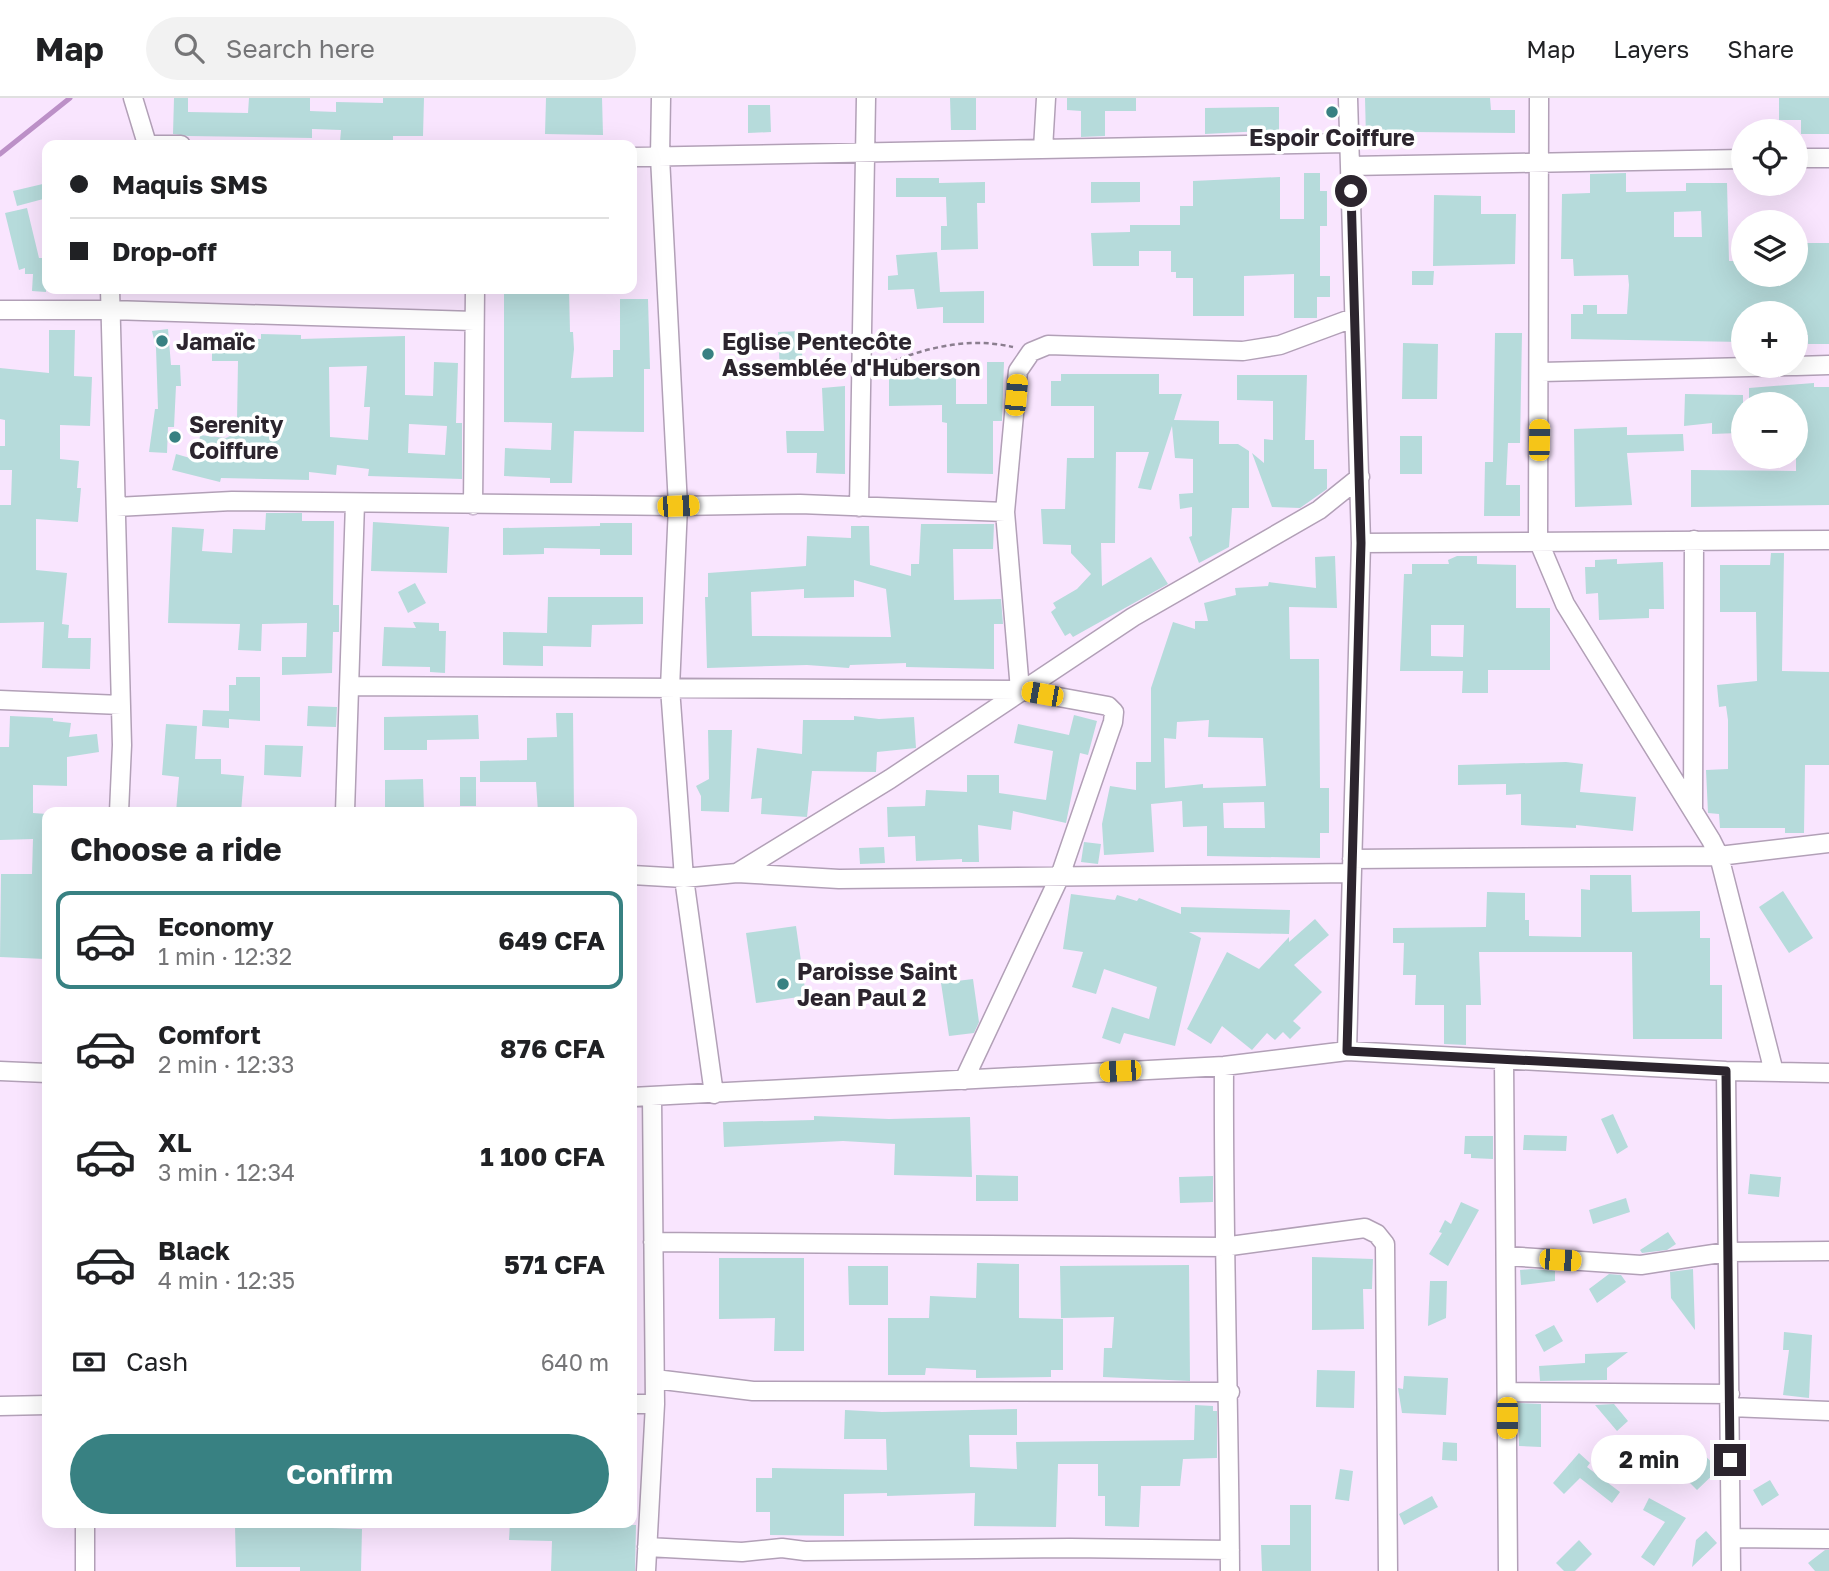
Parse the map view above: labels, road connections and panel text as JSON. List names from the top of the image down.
{
  "places": [
    "Espoir Coiffure",
    "Jamaïc",
    "Eglise Pentecôte Assemblée d'Huberson",
    "Serenity Coiffure",
    "Paroisse Saint Jean Paul 2"
  ],
  "page": {
    "header": "Map",
    "search": "Search here",
    "nav": ["Map", "Layers", "Share"],
    "map_buttons": ["+", "−"],
    "banner": ["Maquis SMS", "Drop-off"],
    "heading": "Choose a ride",
    "list": [
      {
        "name": "Economy",
        "note": "1 min · 12:32",
        "value": "649 CFA"
      },
      {
        "name": "Comfort",
        "note": "2 min · 12:33",
        "value": "876 CFA"
      },
      {
        "name": "XL",
        "note": "3 min · 12:34",
        "value": "1 100 CFA"
      },
      {
        "name": "Black",
        "note": "4 min · 12:35",
        "value": "571 CFA"
      }
    ],
    "pay": ["Cash", "640 m"],
    "buttons": "Confirm",
    "bubble": "2 min"
  }
}
